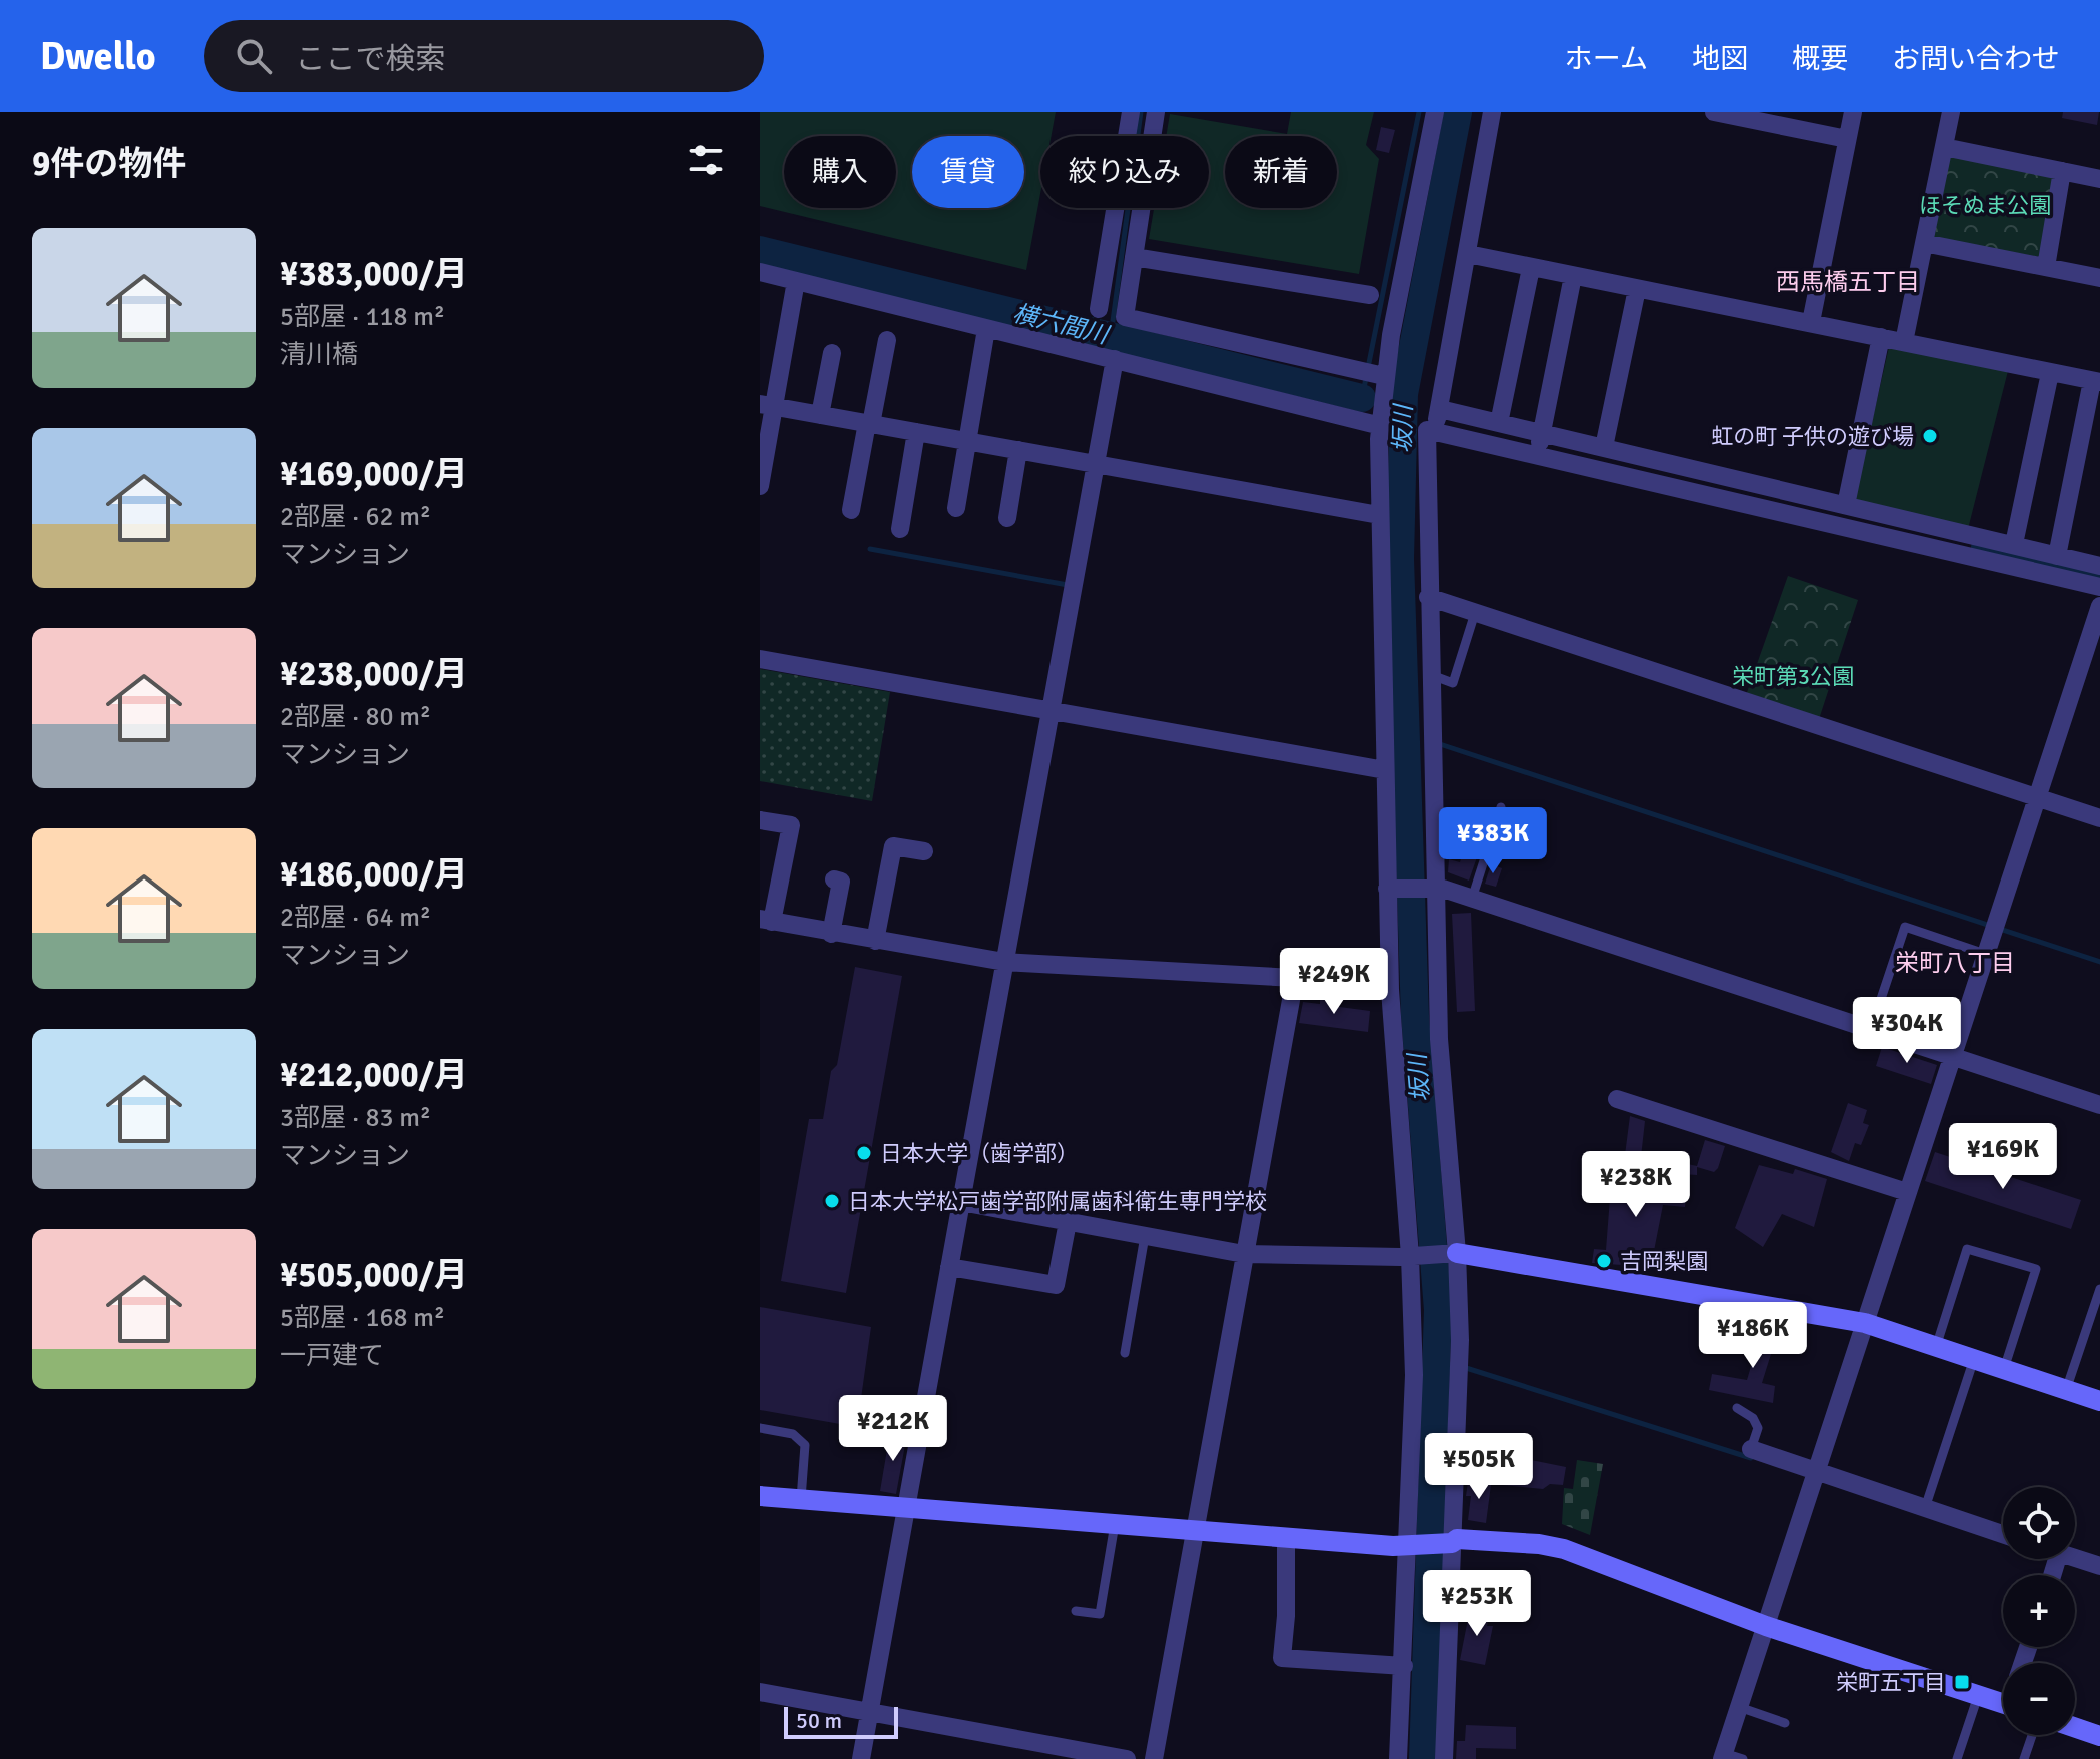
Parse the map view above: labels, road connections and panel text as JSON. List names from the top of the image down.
{
  "districts": ["西馬橋五丁目", "栄町八丁目"],
  "water": ["横六間川", "坂川"],
  "parks": ["ほそぬま公園", "栄町第3公園"],
  "places": {
    "other": [
      "虹の町 子供の遊び場",
      "日本大学（歯学部）",
      "日本大学松戸歯学部附属歯科衛生専門学校",
      "吉岡梨園"
    ],
    "transit": ["栄町五丁目"]
  },
  "scale_bar": "50 m",
  "page": {
    "header": "Dwello",
    "search": "ここで検索",
    "nav": [
      "ホーム",
      "地図",
      "概要",
      "お問い合わせ"
    ],
    "heading": "9件の物件",
    "chip": [
      "購入",
      "賃貸",
      "絞り込み",
      "新着"
    ],
    "list": [
      {
        "name": "¥383,000/月",
        "note": "5部屋 · 118 m² · 清川橋"
      },
      {
        "name": "¥169,000/月",
        "note": "2部屋 · 62 m² · マンション"
      },
      {
        "name": "¥238,000/月",
        "note": "2部屋 · 80 m² · マンション"
      },
      {
        "name": "¥186,000/月",
        "note": "2部屋 · 64 m² · マンション"
      },
      {
        "name": "¥212,000/月",
        "note": "3部屋 · 83 m² · マンション"
      },
      {
        "name": "¥505,000/月",
        "note": "5部屋 · 168 m² · 一戸建て"
      }
    ],
    "price": [
      "¥383K",
      "¥249K",
      "¥304K",
      "¥169K",
      "¥238K",
      "¥186K",
      "¥212K",
      "¥505K",
      "¥253K"
    ],
    "map_buttons": ["+", "−"],
    "scale": "50 m"
  }
}
